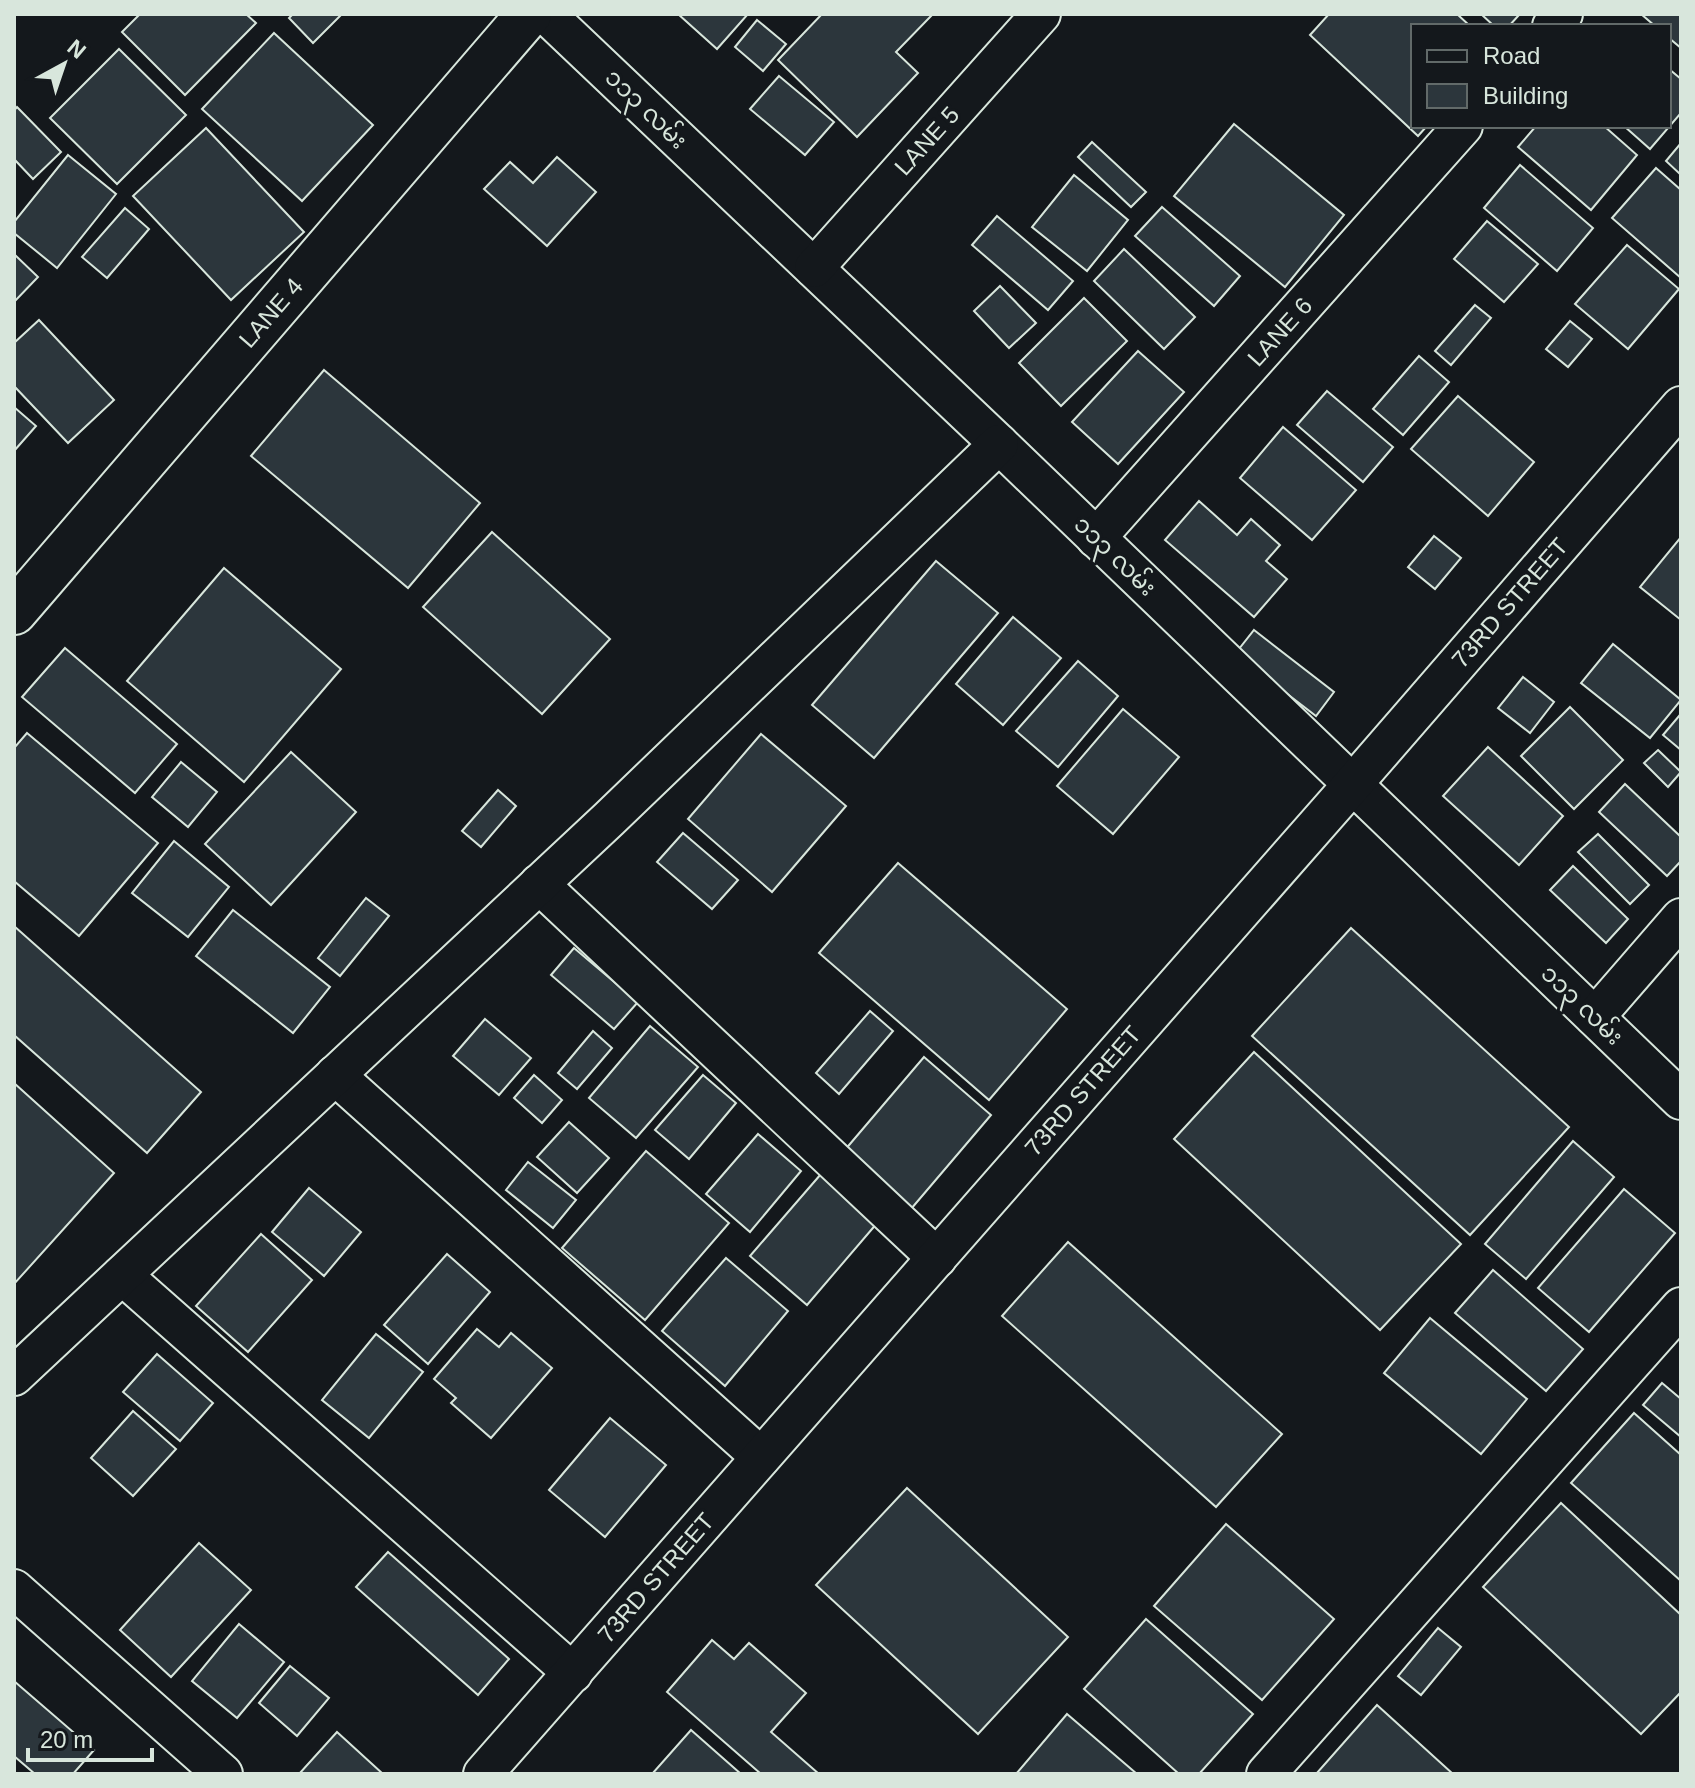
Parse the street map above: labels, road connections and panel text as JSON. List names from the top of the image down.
{
  "streets": {
    "street": [
      "၁၁၃ လမ်း",
      "LANE 5",
      "LANE 4",
      "LANE 6",
      "73RD STREET"
    ]
  },
  "crossings": [
    ["၁၁၃ လမ်း", "LANE 5"],
    ["၁၁၃ လမ်း", "LANE 6"],
    ["၁၁၃ လမ်း", "73RD STREET"]
  ],
  "legend": ["Road", "Building"],
  "scale_bar": "20 m",
  "north": "top right"
}
